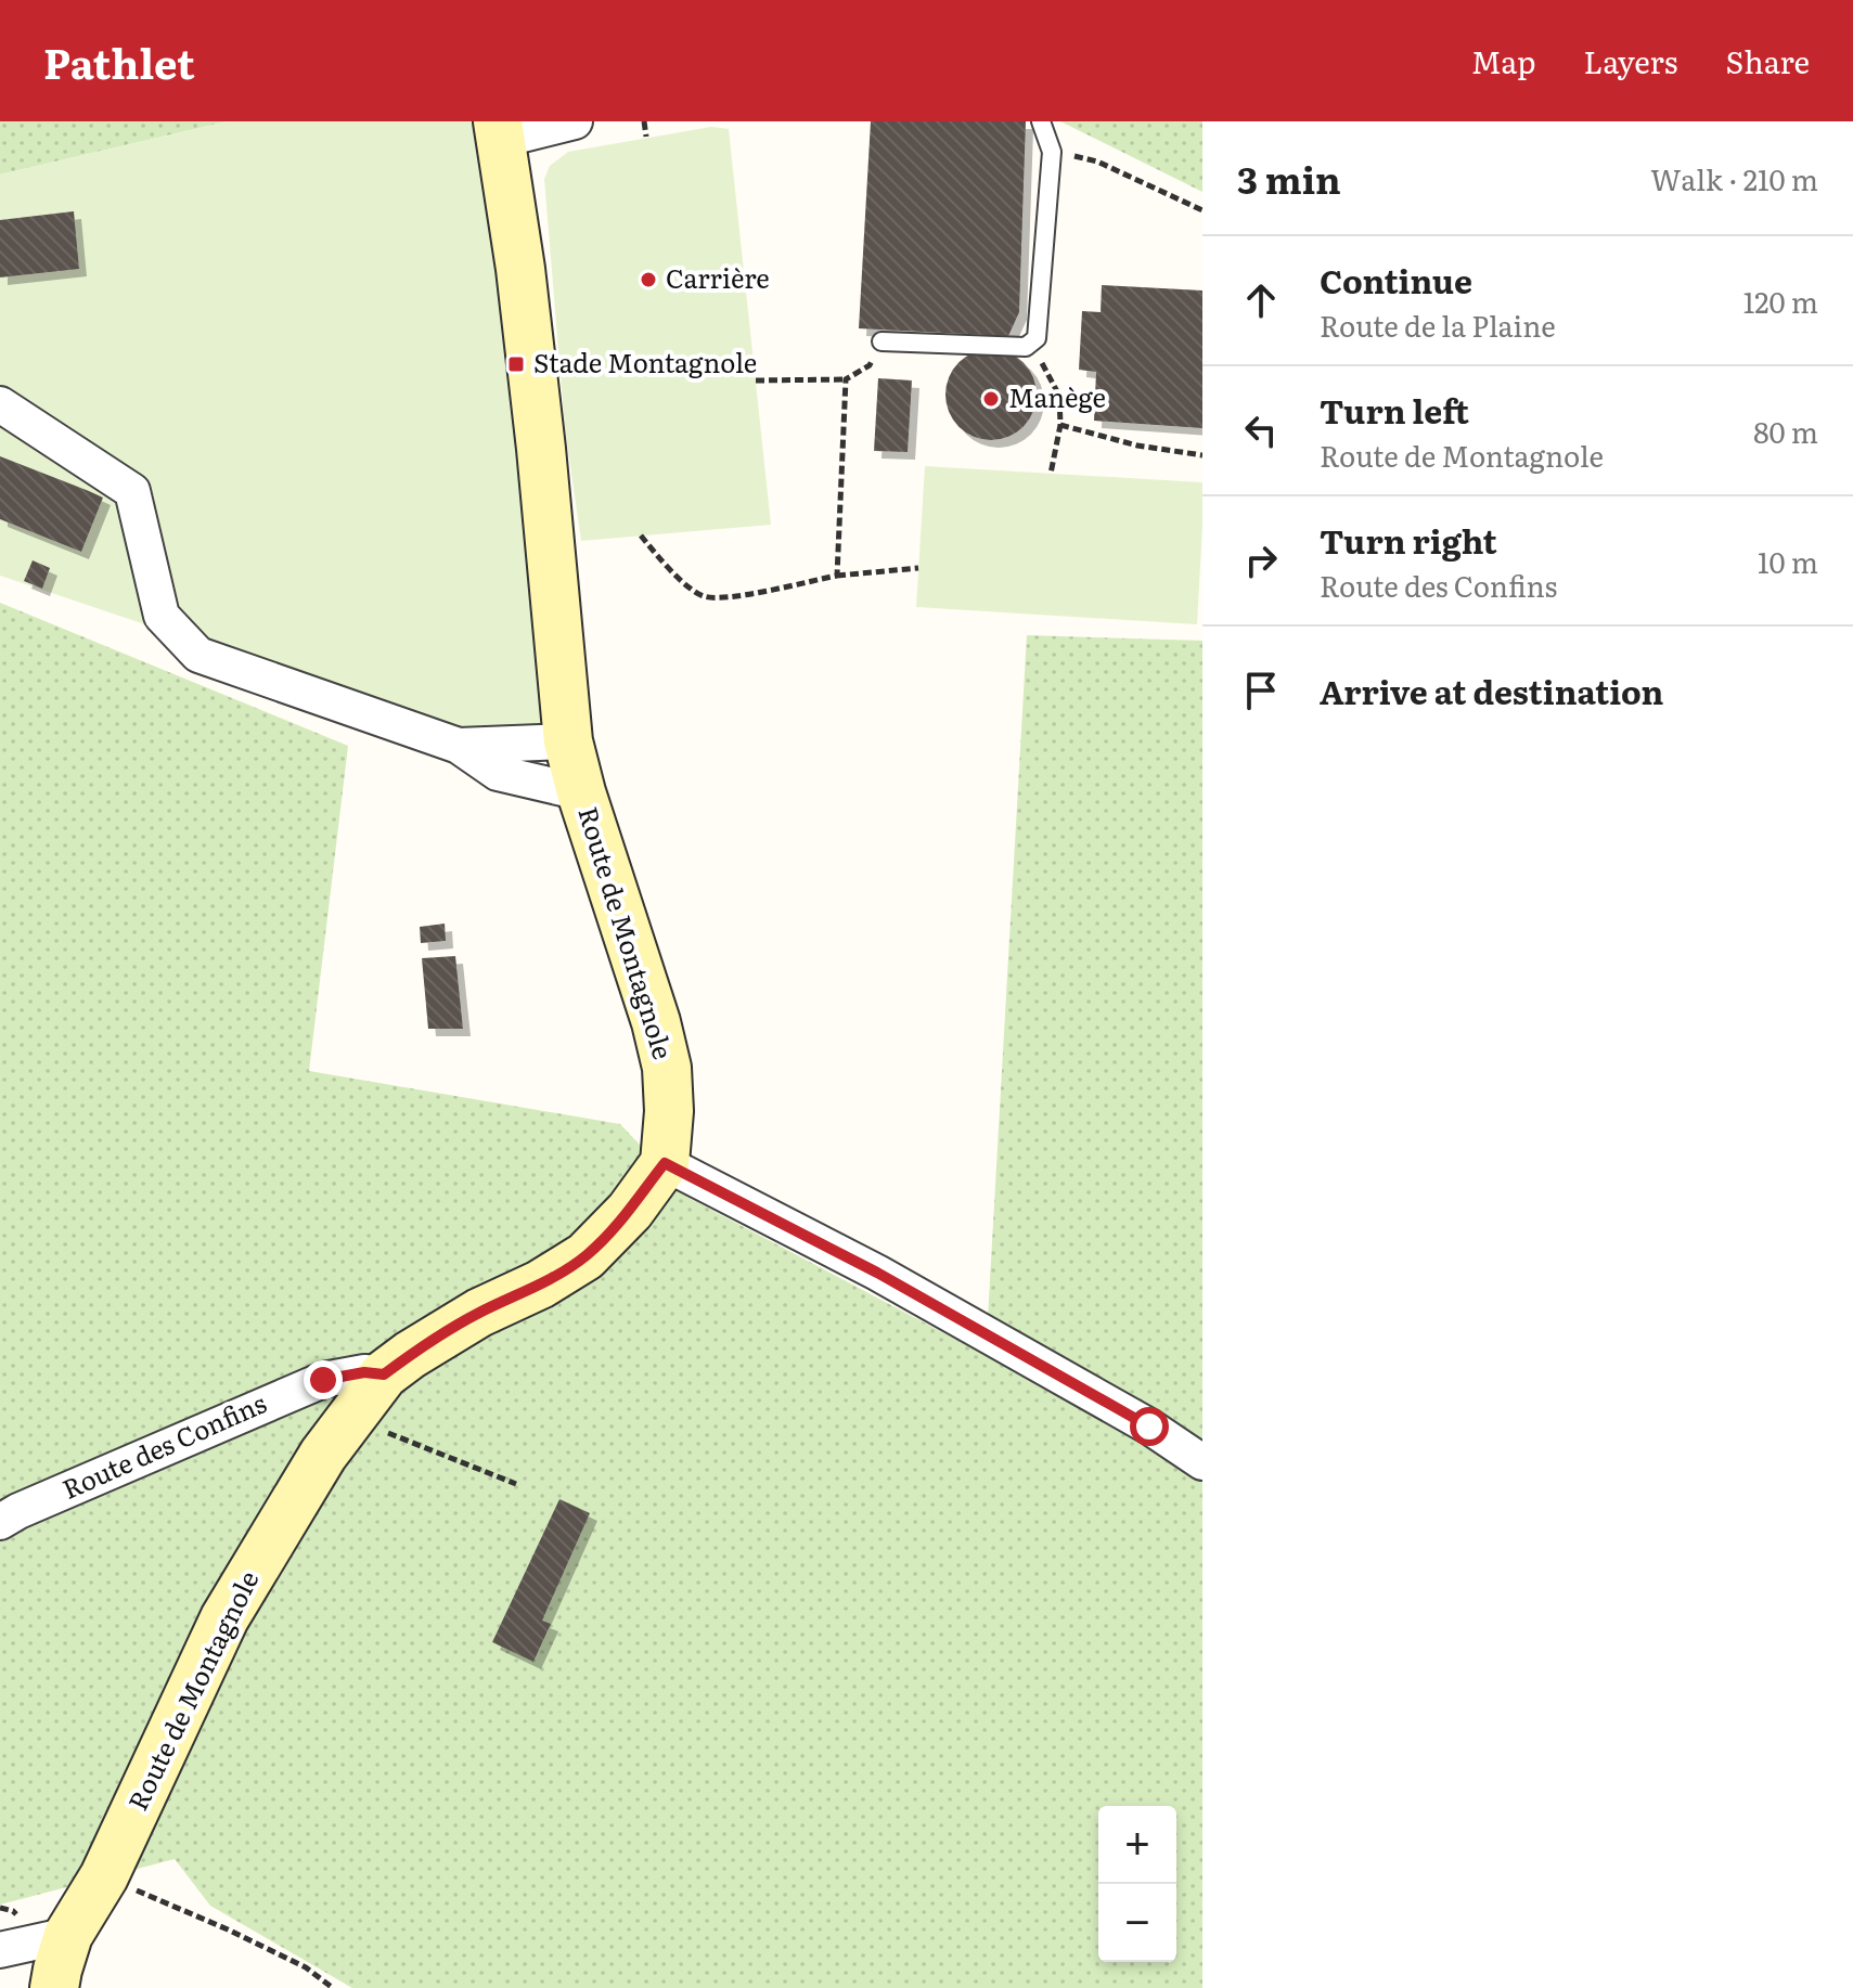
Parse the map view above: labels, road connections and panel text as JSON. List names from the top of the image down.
{
  "streets": {
    "street": ["Route de Montagnole", "Route des Confins"]
  },
  "crossings": [
    ["Route de Montagnole", "Route des Confins"]
  ],
  "places": {
    "other": ["Carrière", "Manège"],
    "transit": ["Stade Montagnole"]
  },
  "page": {
    "header": "Pathlet",
    "nav": ["Map", "Layers", "Share"],
    "heading": ["3 min", "Walk · 210 m"],
    "list": [
      ["Continue", "Route de la Plaine", "120 m"],
      ["Turn left", "Route de Montagnole", "80 m"],
      ["Turn right", "Route des Confins", "10 m"],
      "Arrive at destination"
    ],
    "map_buttons": ["+", "−"]
  }
}
